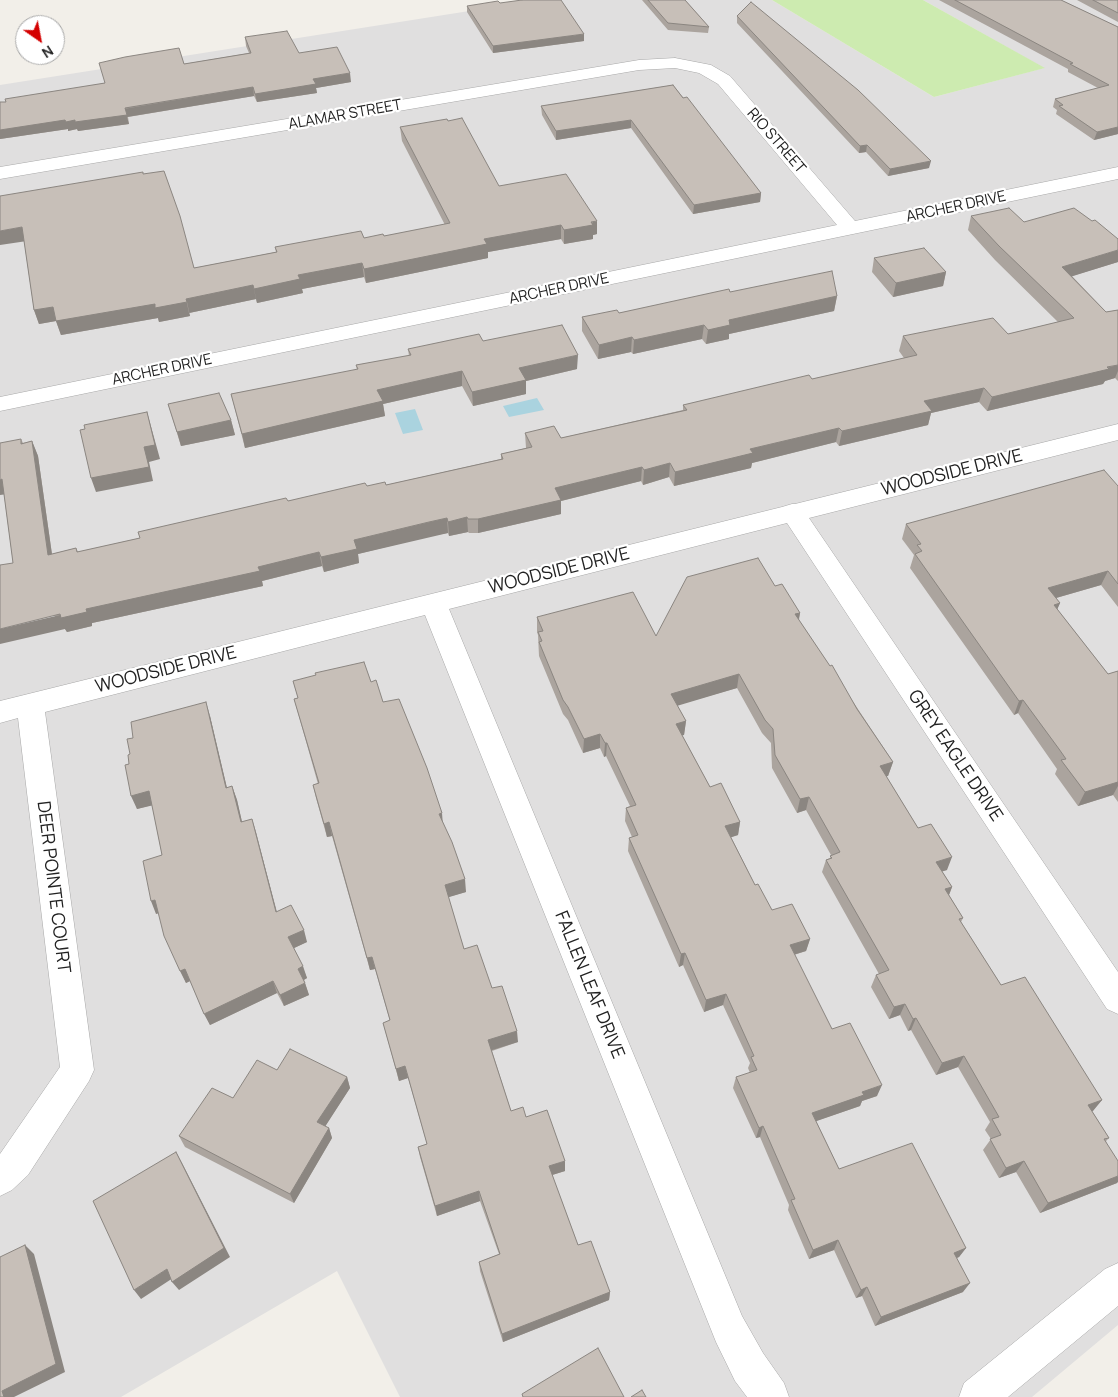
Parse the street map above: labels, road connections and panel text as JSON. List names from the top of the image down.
{
  "streets": {
    "street": [
      "ALAMAR STREET",
      "RIO STREET",
      "ARCHER DRIVE",
      "WOODSIDE DRIVE",
      "GREY EAGLE DRIVE",
      "DEER POINTE COURT",
      "FALLEN LEAF DRIVE"
    ]
  },
  "crossings": [
    ["ALAMAR STREET", "RIO STREET"],
    ["RIO STREET", "ARCHER DRIVE"],
    ["WOODSIDE DRIVE", "GREY EAGLE DRIVE"],
    ["WOODSIDE DRIVE", "DEER POINTE COURT"],
    ["WOODSIDE DRIVE", "FALLEN LEAF DRIVE"]
  ],
  "north": "bottom right"
}
